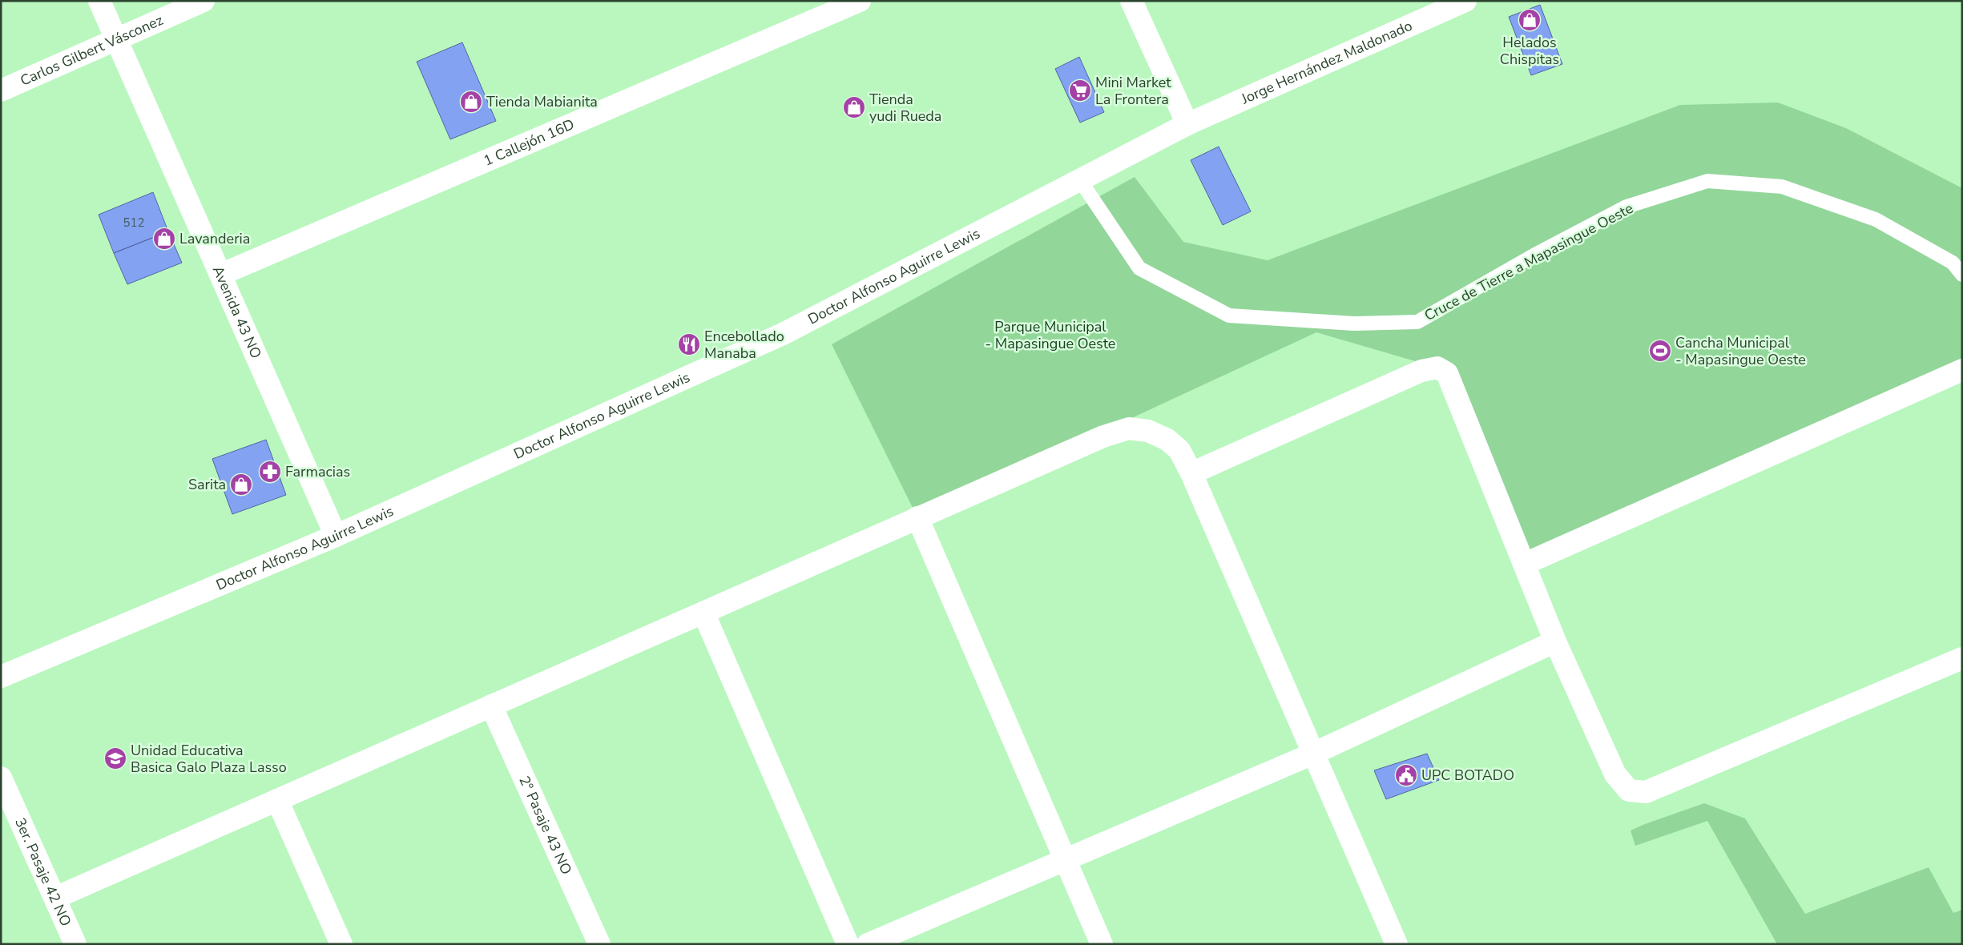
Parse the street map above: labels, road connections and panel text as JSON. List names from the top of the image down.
{
  "streets": {
    "street": [
      "Carlos Gilbert Vásconez",
      "Jorge Hernández Maldonado",
      "1 Callejón 16D",
      "Doctor Alfonso Aguirre Lewis",
      "Avenida 43 NO",
      "2° Pasaje 43 NO",
      "3er. Pasaje 42 NO"
    ],
    "lane": ["Cruce de Tierre a Mapasingue Oeste"]
  },
  "crossings": [
    ["Carlos Gilbert Vásconez", "Avenida 43 NO"],
    ["Jorge Hernández Maldonado", "Doctor Alfonso Aguirre Lewis"],
    ["1 Callejón 16D", "Avenida 43 NO"],
    ["Cruce de Tierre a Mapasingue Oeste", "Doctor Alfonso Aguirre Lewis"],
    ["Doctor Alfonso Aguirre Lewis", "Avenida 43 NO"]
  ],
  "parks": ["Parque Municipal - Mapasingue Oeste"],
  "places": {
    "shop": [
      "Helados Chispitas",
      "Tienda Mabianita",
      "Tienda yudi Rueda",
      "Lavanderia",
      "Sarita"
    ],
    "supermarket": ["Mini Market La Frontera"],
    "restaurant": ["Encebollado Manaba"],
    "sports": ["Cancha Municipal - Mapasingue Oeste"],
    "pharmacy": ["Farmacias"],
    "school or university": ["Unidad Educativa Basica Galo Plaza Lasso"],
    "public building": ["UPC BOTADO"]
  },
  "house_numbers": ["512"]
}
